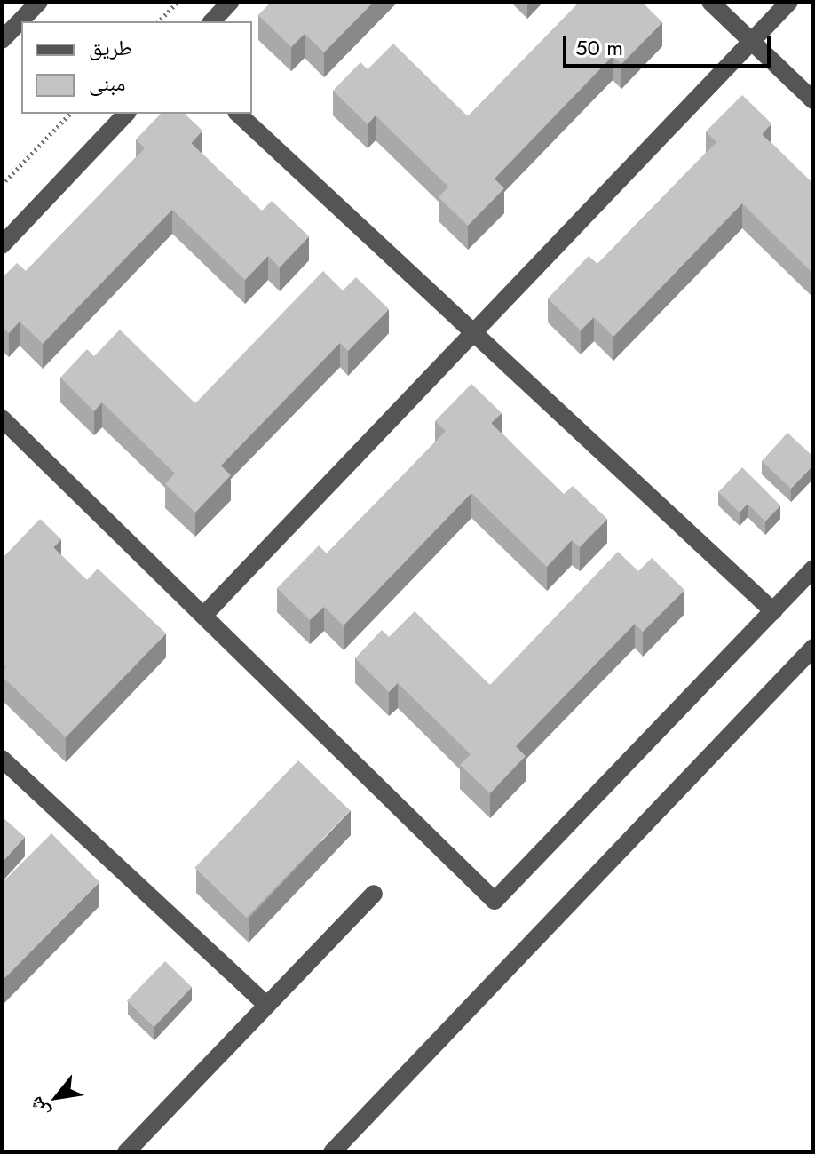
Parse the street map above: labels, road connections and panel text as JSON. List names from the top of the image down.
{
  "legend": ["طريق", "مبنى"],
  "scale_bar": "50 m",
  "north": "bottom left"
}
